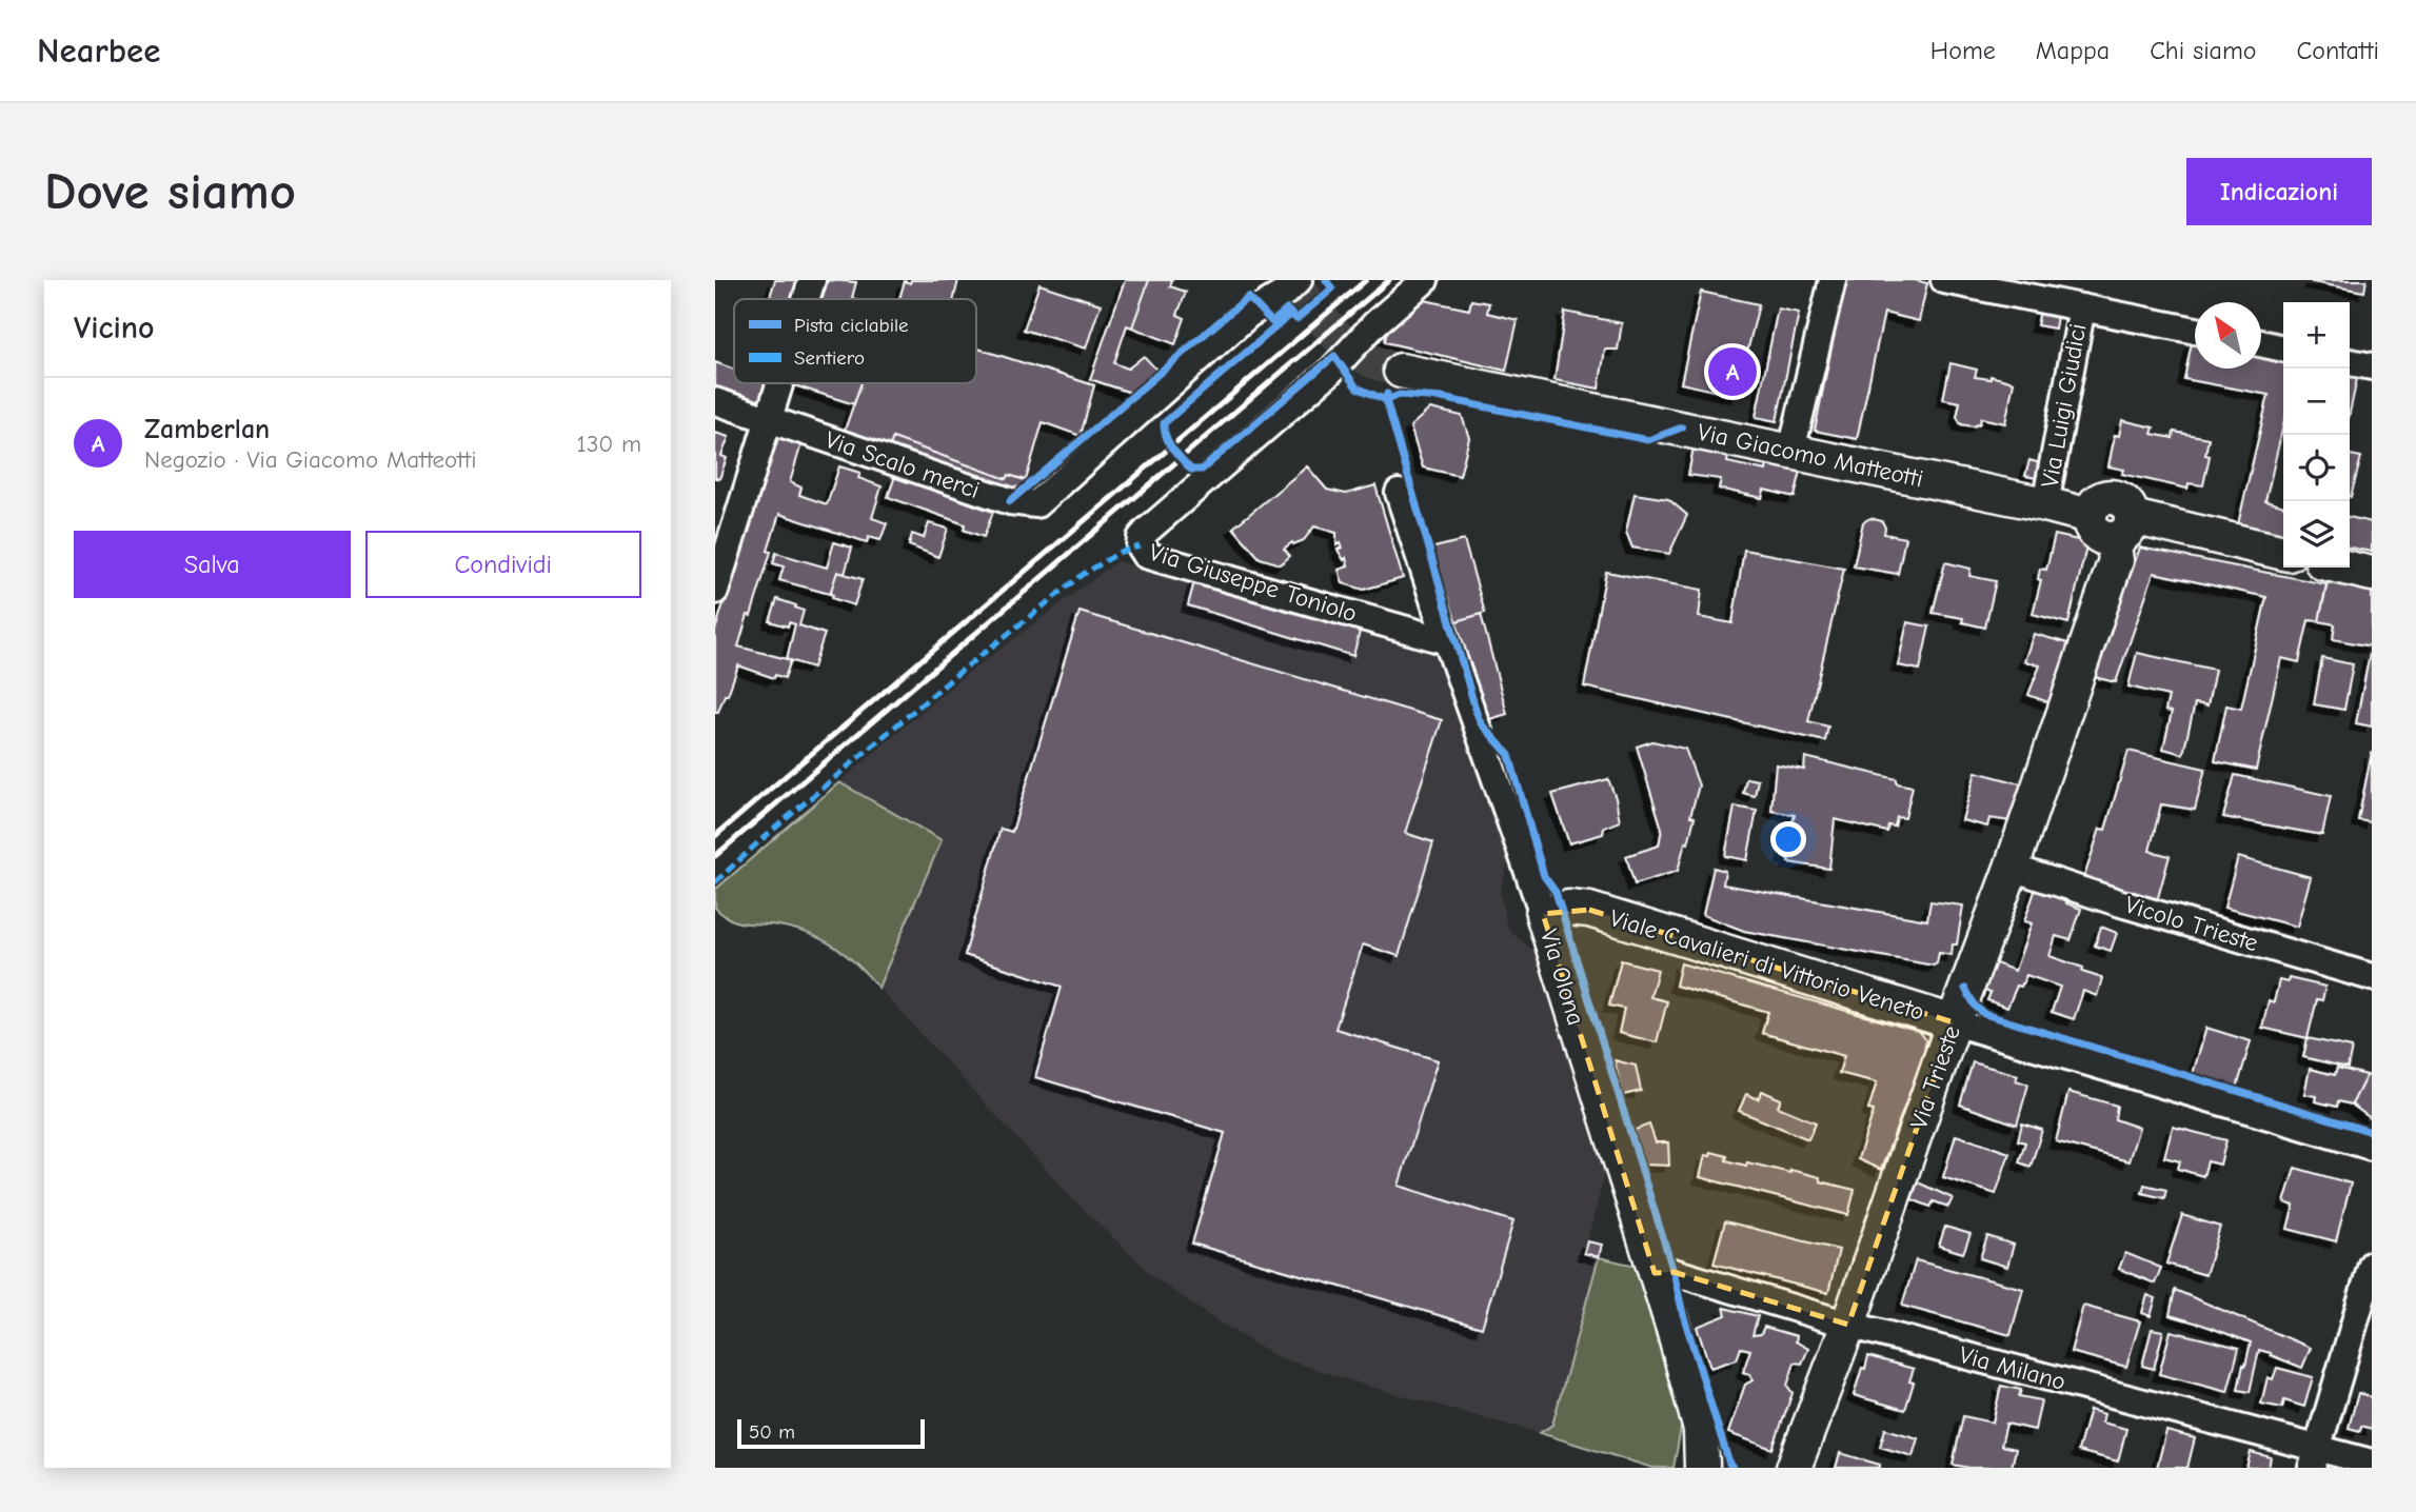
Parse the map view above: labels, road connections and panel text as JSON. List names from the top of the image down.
{
  "streets": {
    "street": [
      "Via Luigi Giudici",
      "Via Giacomo Matteotti",
      "Via Scalo merci",
      "Via Giuseppe Toniolo",
      "Vicolo Trieste",
      "Viale Cavalieri di Vittorio Veneto",
      "Via Olona",
      "Via Trieste",
      "Via Milano"
    ]
  },
  "crossings": [
    ["Via Luigi Giudici", "Via Giacomo Matteotti"],
    ["Via Giacomo Matteotti", "Via Trieste"],
    ["Via Giuseppe Toniolo", "Via Olona"],
    ["Vicolo Trieste", "Via Trieste"],
    ["Viale Cavalieri di Vittorio Veneto", "Via Olona"],
    ["Viale Cavalieri di Vittorio Veneto", "Via Trieste"],
    ["Via Olona", "Via Milano"],
    ["Via Trieste", "Via Milano"]
  ],
  "legend": ["Pista ciclabile", "Sentiero"],
  "scale_bar": "50 m",
  "north": "top left",
  "page": {
    "header": "Nearbee",
    "nav": [
      "Home",
      "Mappa",
      "Chi siamo",
      "Contatti"
    ],
    "buttons": [
      "Indicazioni",
      ["Salva", "Condividi"]
    ],
    "title": "Dove siamo",
    "heading": "Vicino",
    "map_buttons": ["+", "−"],
    "pins": "A",
    "list": [
      {
        "mark": "A",
        "name": "Zamberlan",
        "note": "Negozio · Via Giacomo Matteotti",
        "value": "130 m"
      }
    ],
    "scale": "50 m"
  }
}
